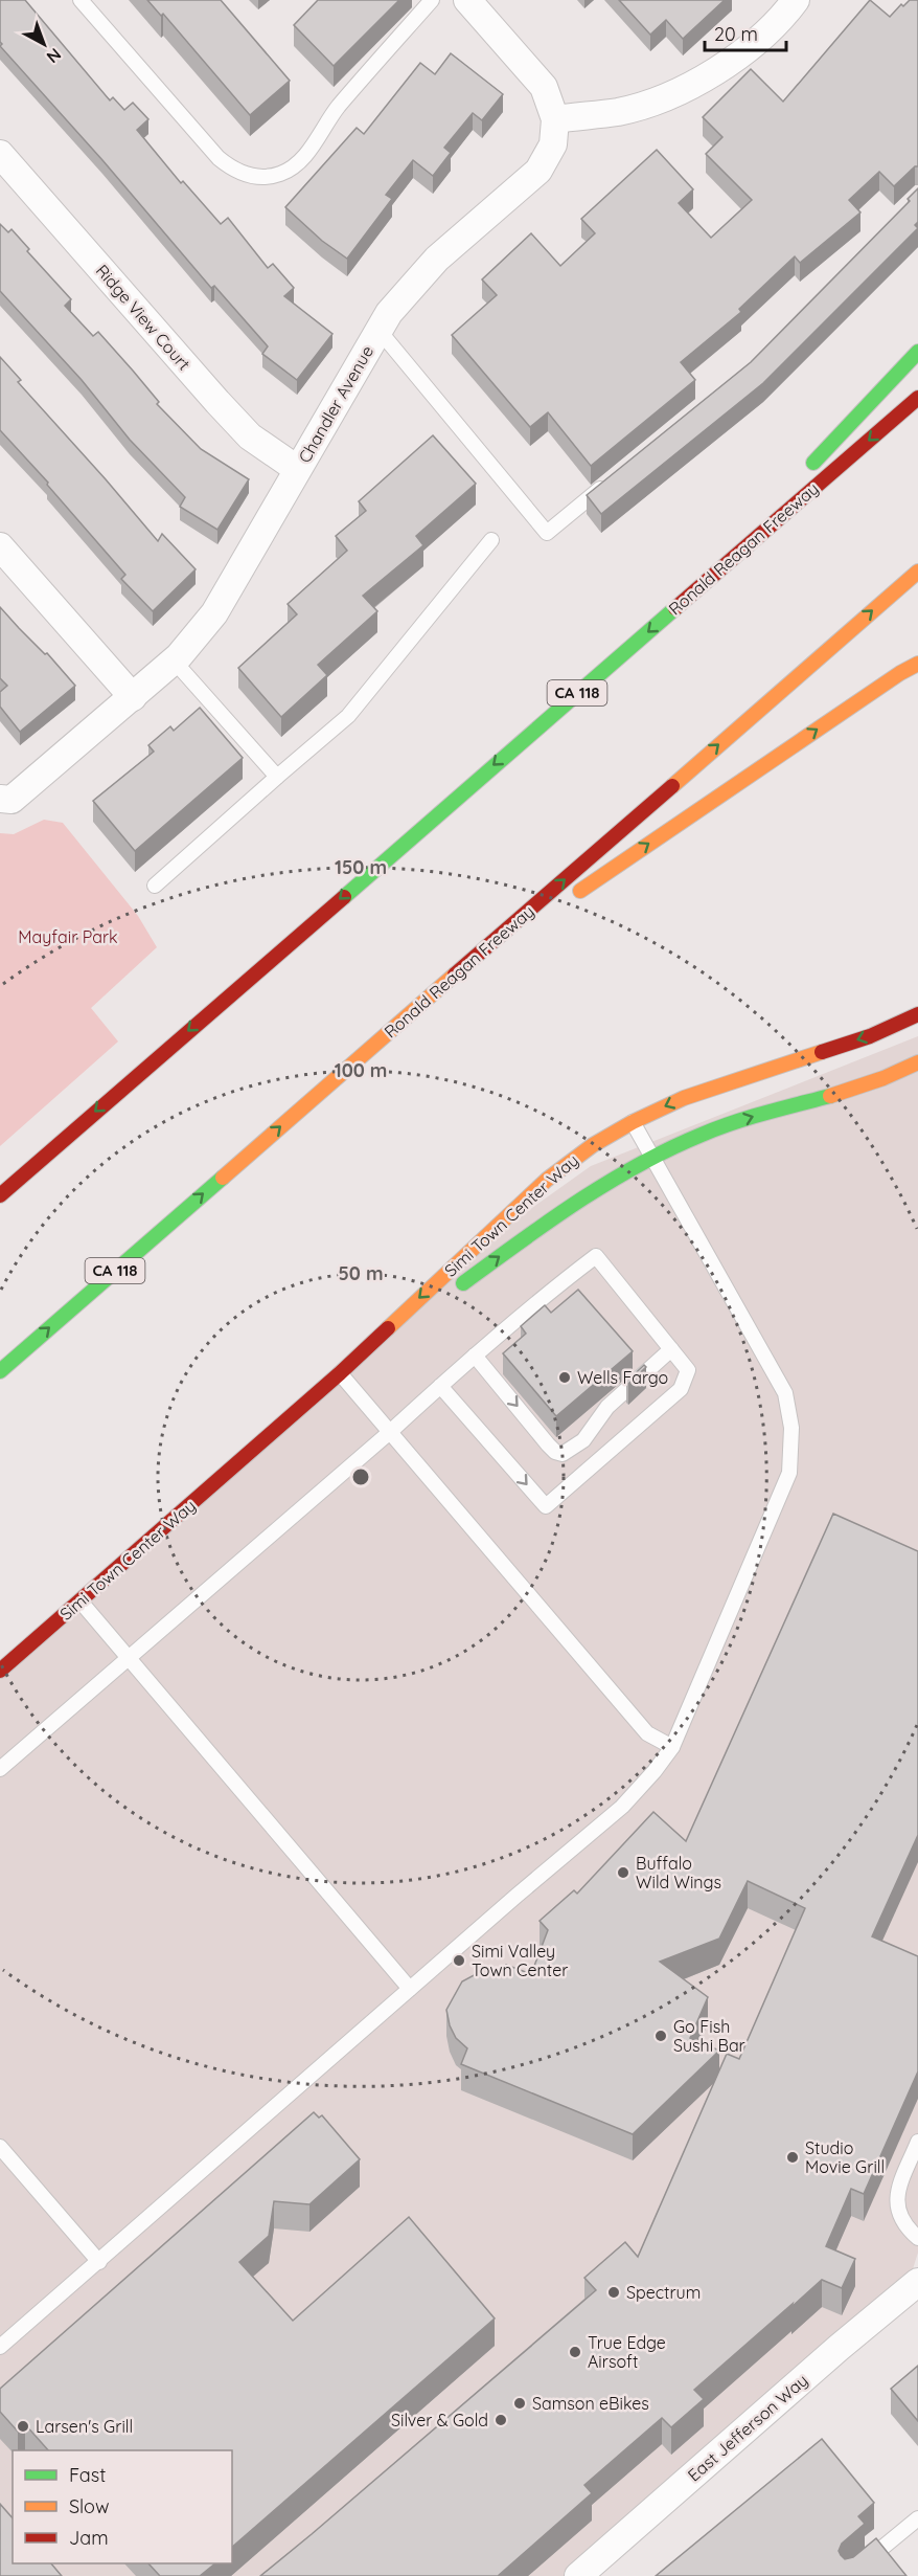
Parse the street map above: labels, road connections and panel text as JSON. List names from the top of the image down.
{
  "streets": {
    "main road": ["Ronald Reagan Freeway", "CA 118", "Simi Town Center Way"],
    "street": ["Ridge View Court", "Chandler Avenue", "East Jefferson Way"]
  },
  "crossings": [
    ["Ridge View Court", "Chandler Avenue"]
  ],
  "parks": ["Mayfair Park"],
  "places": [
    "Wells Fargo",
    "Buffalo Wild Wings",
    "Simi Valley Town Center",
    "Go Fish Sushi Bar",
    "Studio Movie Grill",
    "Spectrum",
    "True Edge Airsoft",
    "Samson eBikes",
    "Silver & Gold",
    "Larsen's Grill"
  ],
  "legend": ["Fast", "Slow", "Jam"],
  "scale_bar": "20 m",
  "north": "bottom right",
  "rings": ["150 m", "100 m", "50 m"]
}
